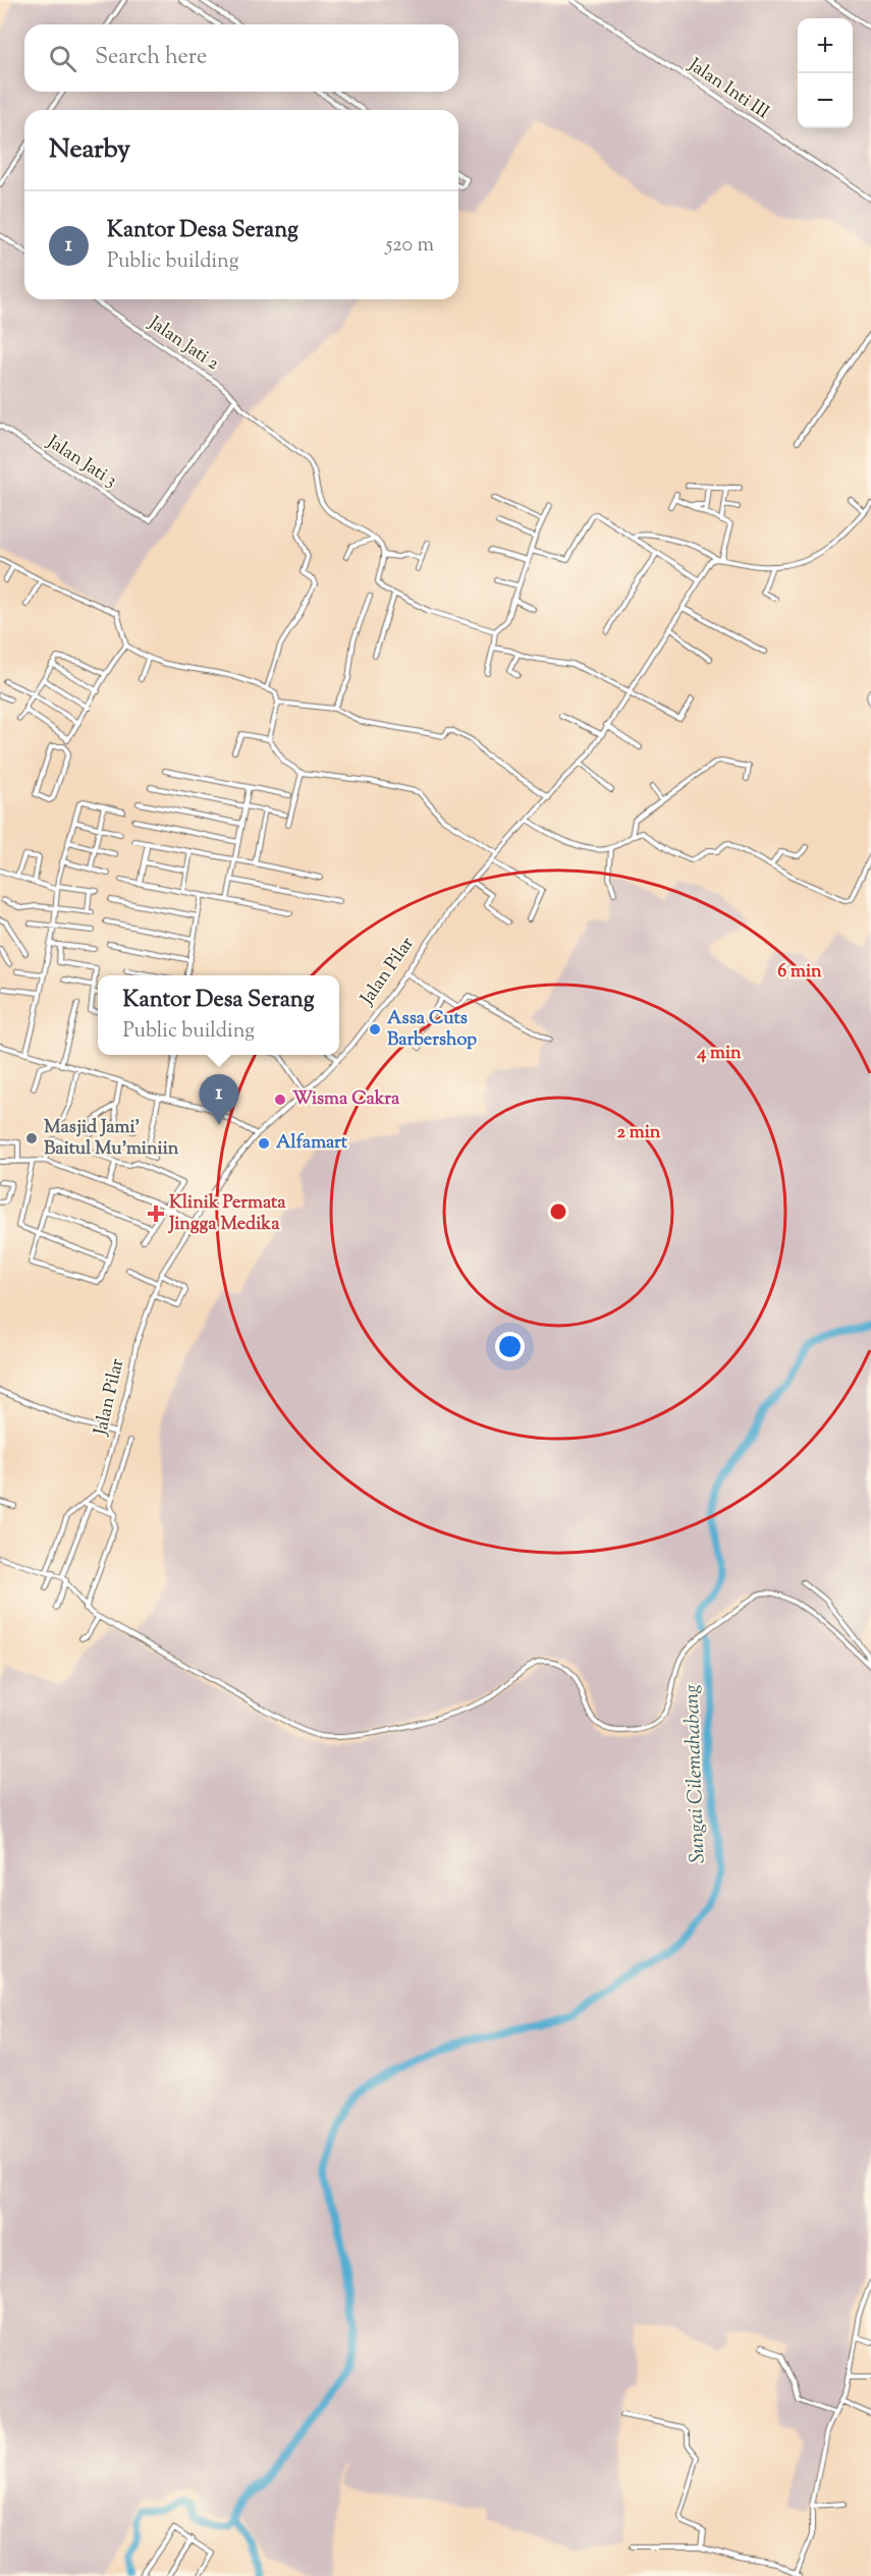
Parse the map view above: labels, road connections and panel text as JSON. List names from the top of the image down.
{
  "streets": {
    "street": [
      "Jalan Inti III",
      "Jalan Jati 2",
      "Jalan Jati 3",
      "Jalan Pilar"
    ]
  },
  "crossings": [
    ["Jalan Jati 2", "Jalan Jati 3"]
  ],
  "water": ["Sungai Cilemahabang"],
  "places": {
    "other": [
      "Assa Cuts Barbershop",
      "Wisma Cakra",
      "Masjid Jami' Baitul Mu'miniin",
      "Alfamart"
    ],
    "health": ["Klinik Permata Jingga Medika"]
  },
  "page": {
    "map_buttons": ["+", "−"],
    "search": "Search here",
    "heading": "Nearby",
    "list": [
      {
        "mark": "1",
        "name": "Kantor Desa Serang",
        "note": "Public building",
        "value": "520 m"
      }
    ],
    "popup": ["Kantor Desa Serang", "Public building"],
    "pins": "1"
  },
  "rings": ["6 min", "4 min", "2 min"]
}
